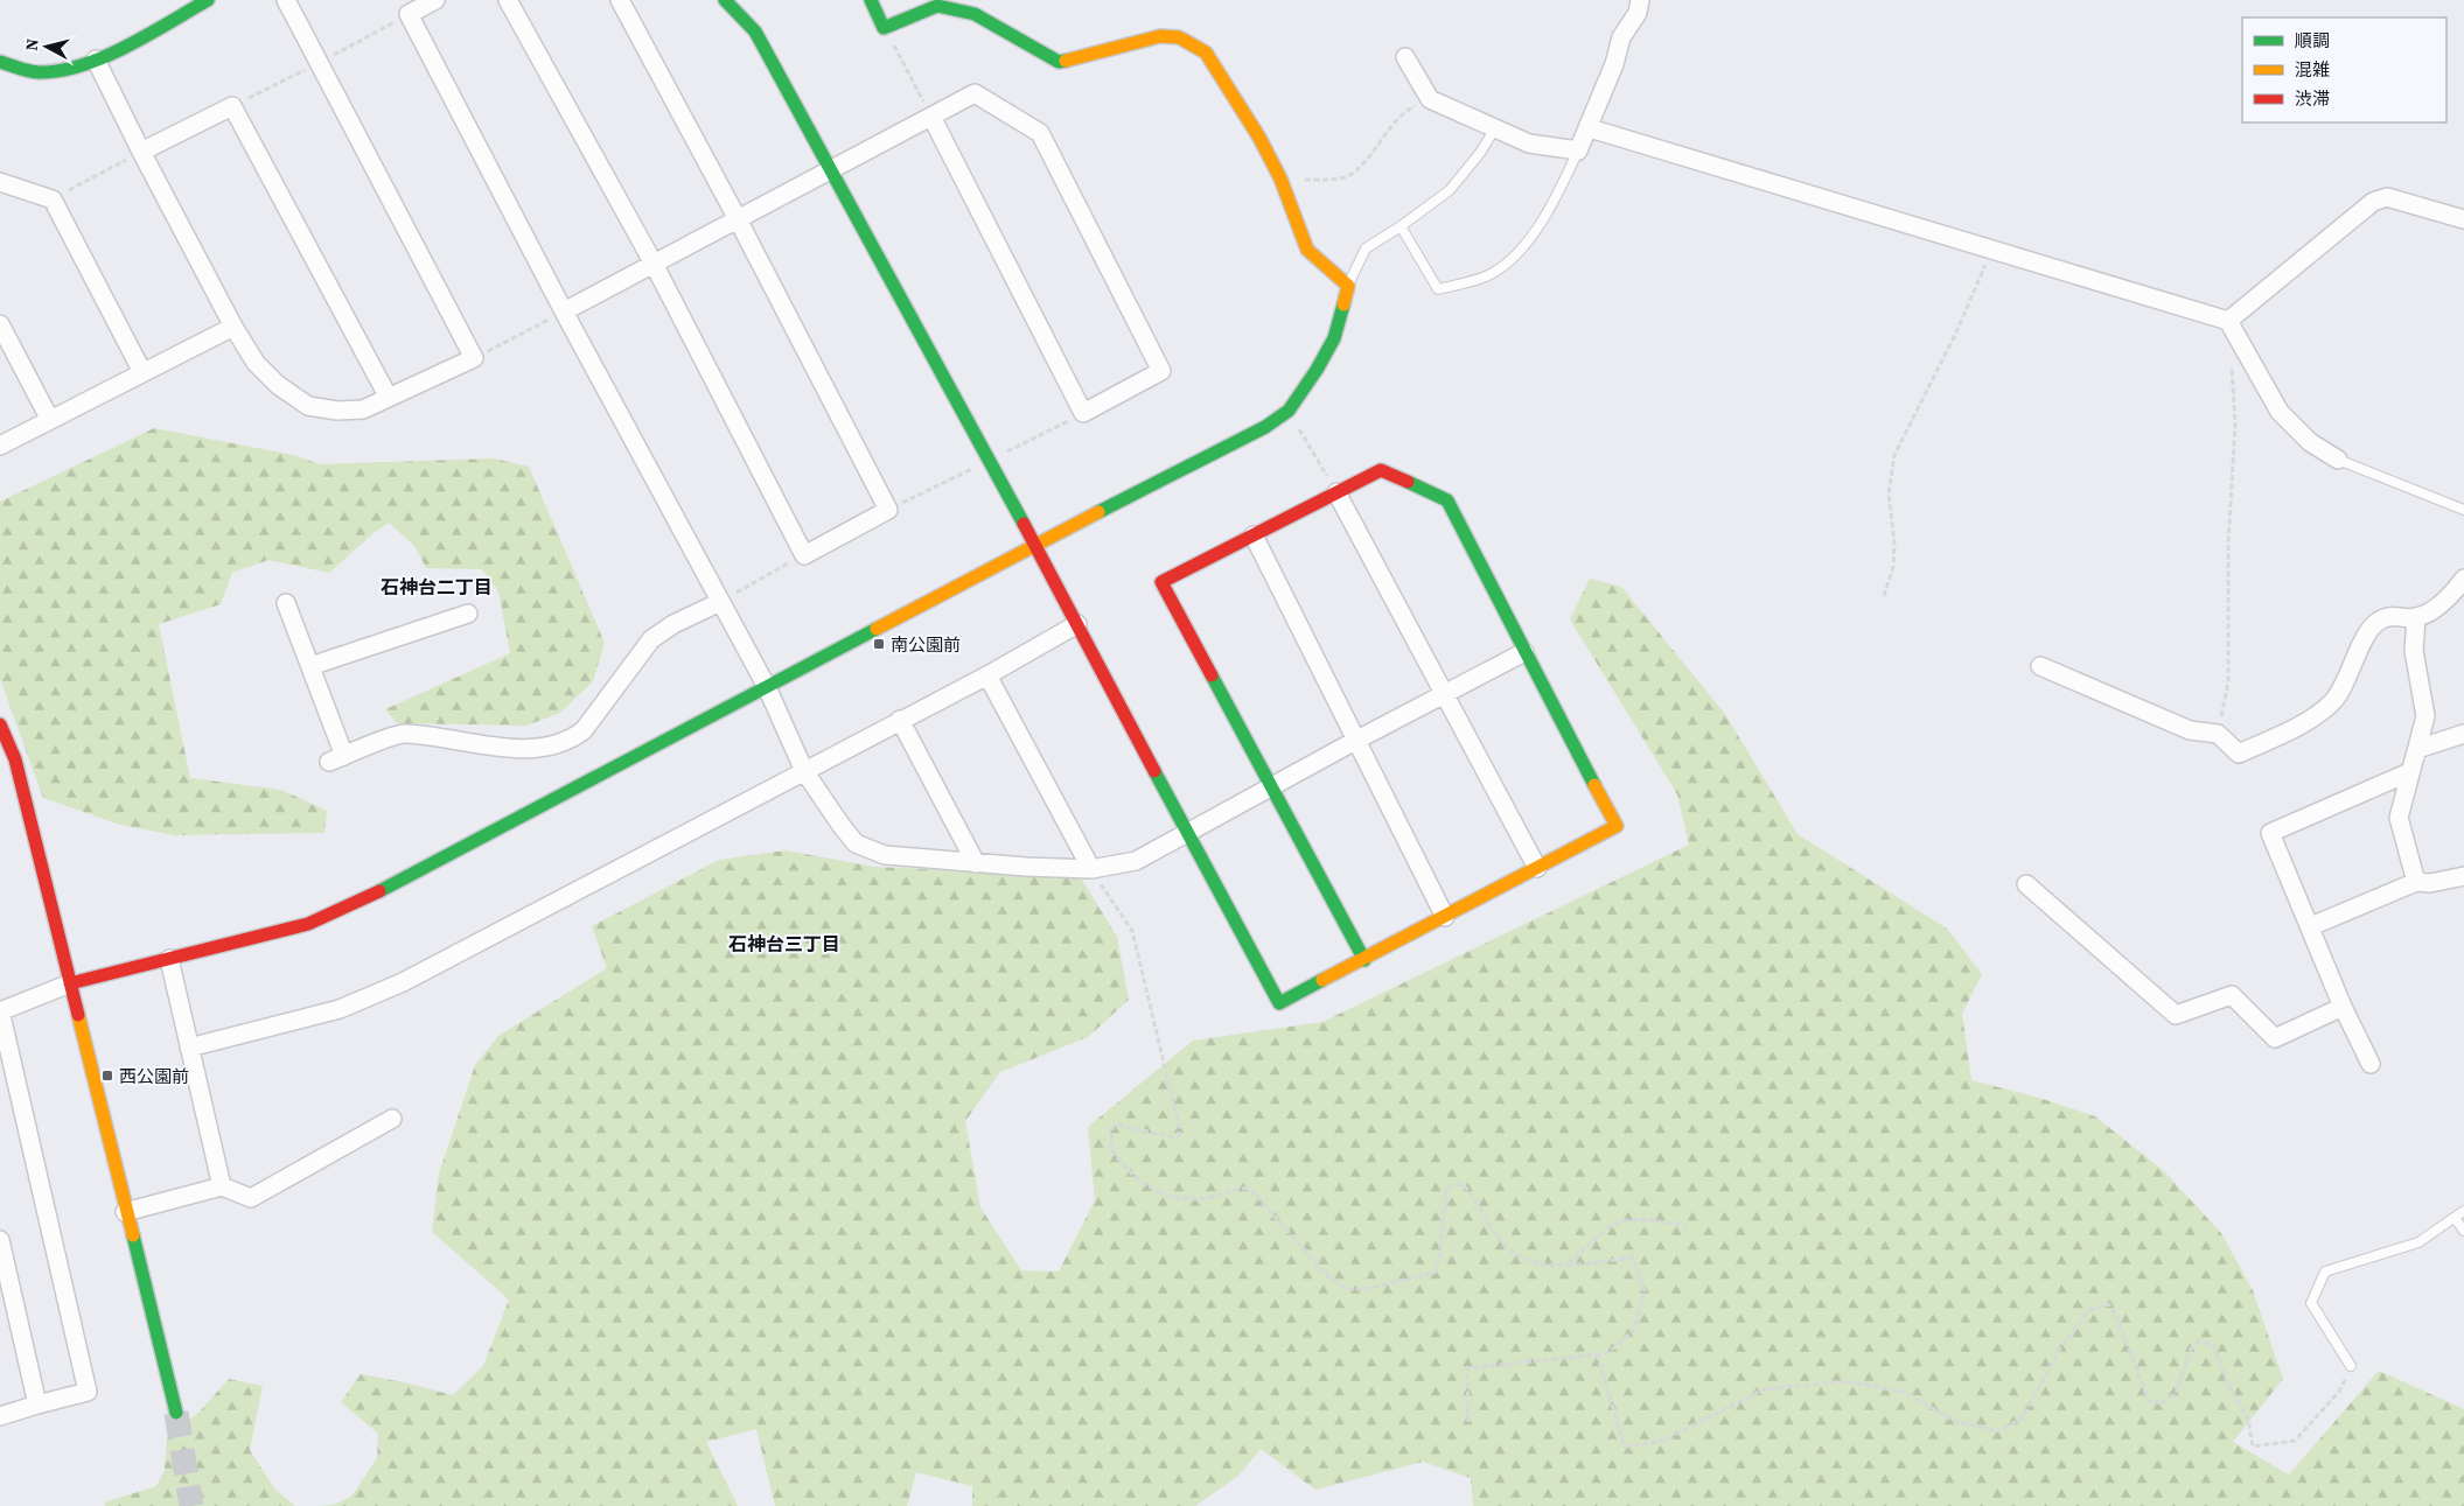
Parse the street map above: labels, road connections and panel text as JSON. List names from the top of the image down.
{
  "districts": ["石神台二丁目", "石神台三丁目"],
  "places": {
    "transit": ["南公園前", "西公園前"]
  },
  "legend": ["順調", "混雑", "渋滞"],
  "north": "left"
}
